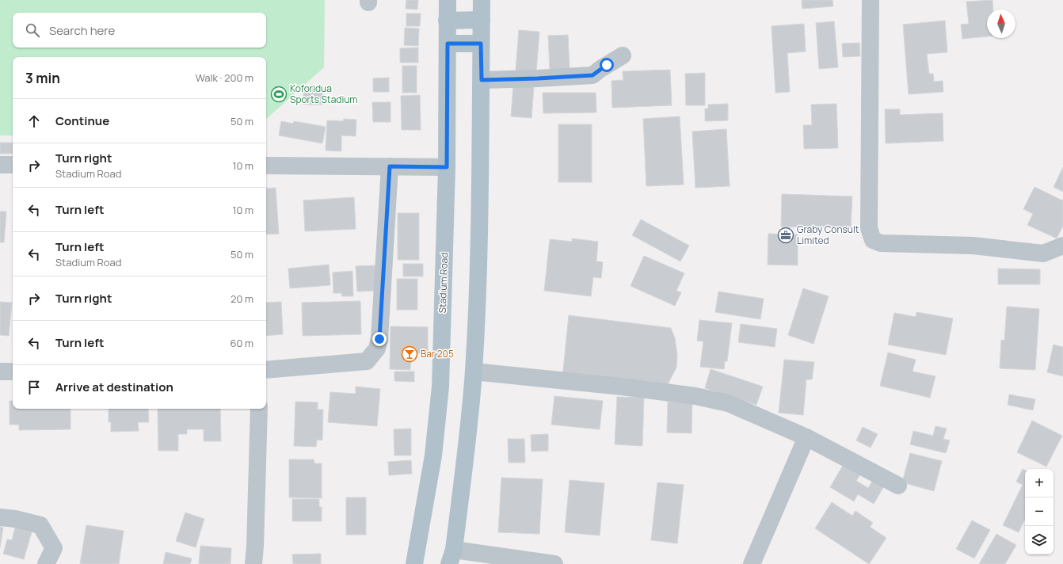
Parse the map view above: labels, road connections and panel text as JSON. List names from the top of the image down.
{
  "streets": {
    "main road": ["Stadium Road"]
  },
  "places": {
    "sports": ["Koforidua Sports Stadium"],
    "office": ["Graby Consult Limited"],
    "bar": ["Bar 205"]
  },
  "north": "top",
  "page": {
    "search": "Search here",
    "heading": ["3 min", "Walk · 200 m"],
    "list": [
      ["Continue", "50 m"],
      ["Turn right", "Stadium Road", "10 m"],
      ["Turn left", "10 m"],
      ["Turn left", "Stadium Road", "50 m"],
      ["Turn right", "20 m"],
      ["Turn left", "60 m"],
      "Arrive at destination"
    ],
    "map_buttons": ["+", "−"]
  }
}
